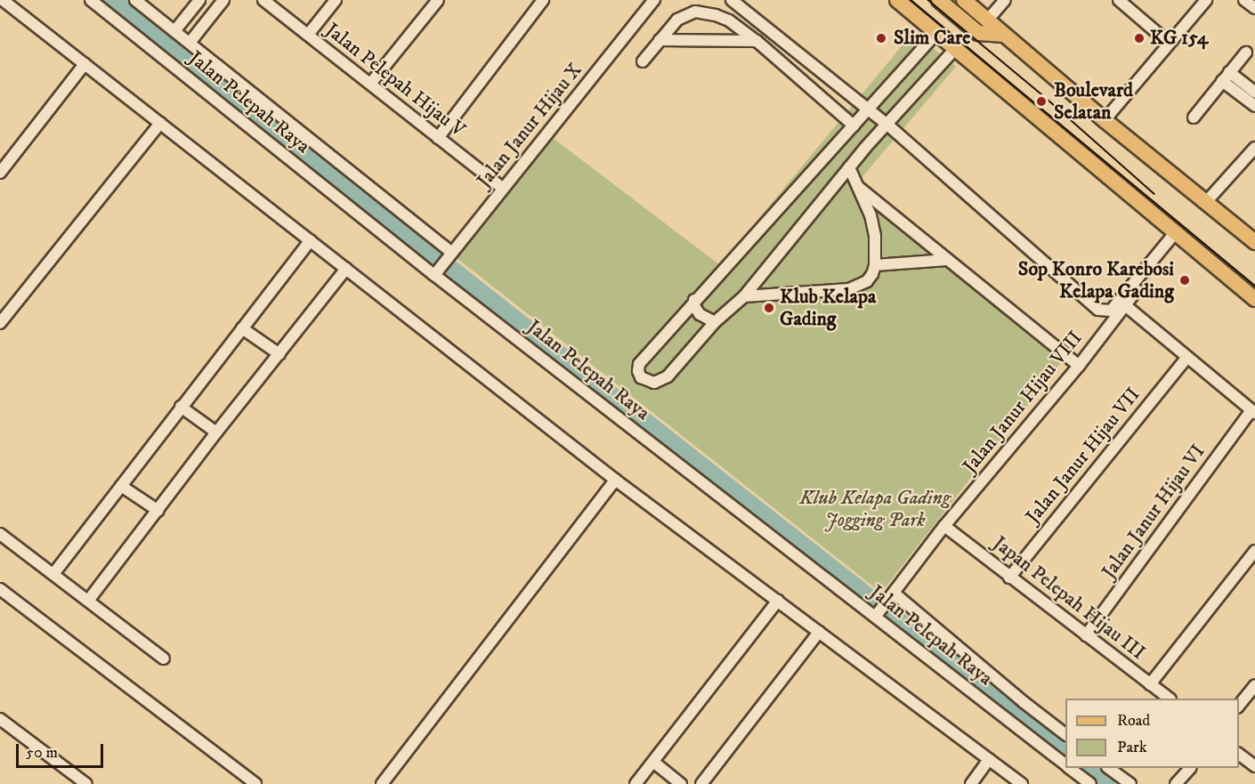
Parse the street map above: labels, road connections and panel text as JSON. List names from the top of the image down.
{
  "streets": {
    "street": [
      "Jalan Pelepah Hijau V",
      "Jalan Pelepah Raya",
      "Jalan Janur Hijau X",
      "Jalan Janur Hijau VIII",
      "Jalan Janur Hijau VII",
      "Jalan Janur Hijau VI",
      "Japan Pelepah Hijau III"
    ]
  },
  "crossings": [
    ["Jalan Pelepah Hijau V", "Jalan Janur Hijau X"],
    ["Jalan Pelepah Raya", "Jalan Janur Hijau X"],
    ["Jalan Pelepah Raya", "Jalan Janur Hijau VIII"],
    ["Jalan Janur Hijau VIII", "Japan Pelepah Hijau III"],
    ["Jalan Janur Hijau VII", "Japan Pelepah Hijau III"],
    ["Jalan Janur Hijau VI", "Japan Pelepah Hijau III"]
  ],
  "parks": ["Klub Kelapa Gading Jogging Park"],
  "places": [
    "Slim Care",
    "KG 154",
    "Boulevard Selatan",
    "Sop Konro Karebosi Kelapa Gading",
    "Klub Kelapa Gading"
  ],
  "legend": ["Road", "Park"],
  "scale_bar": "50 m"
}
